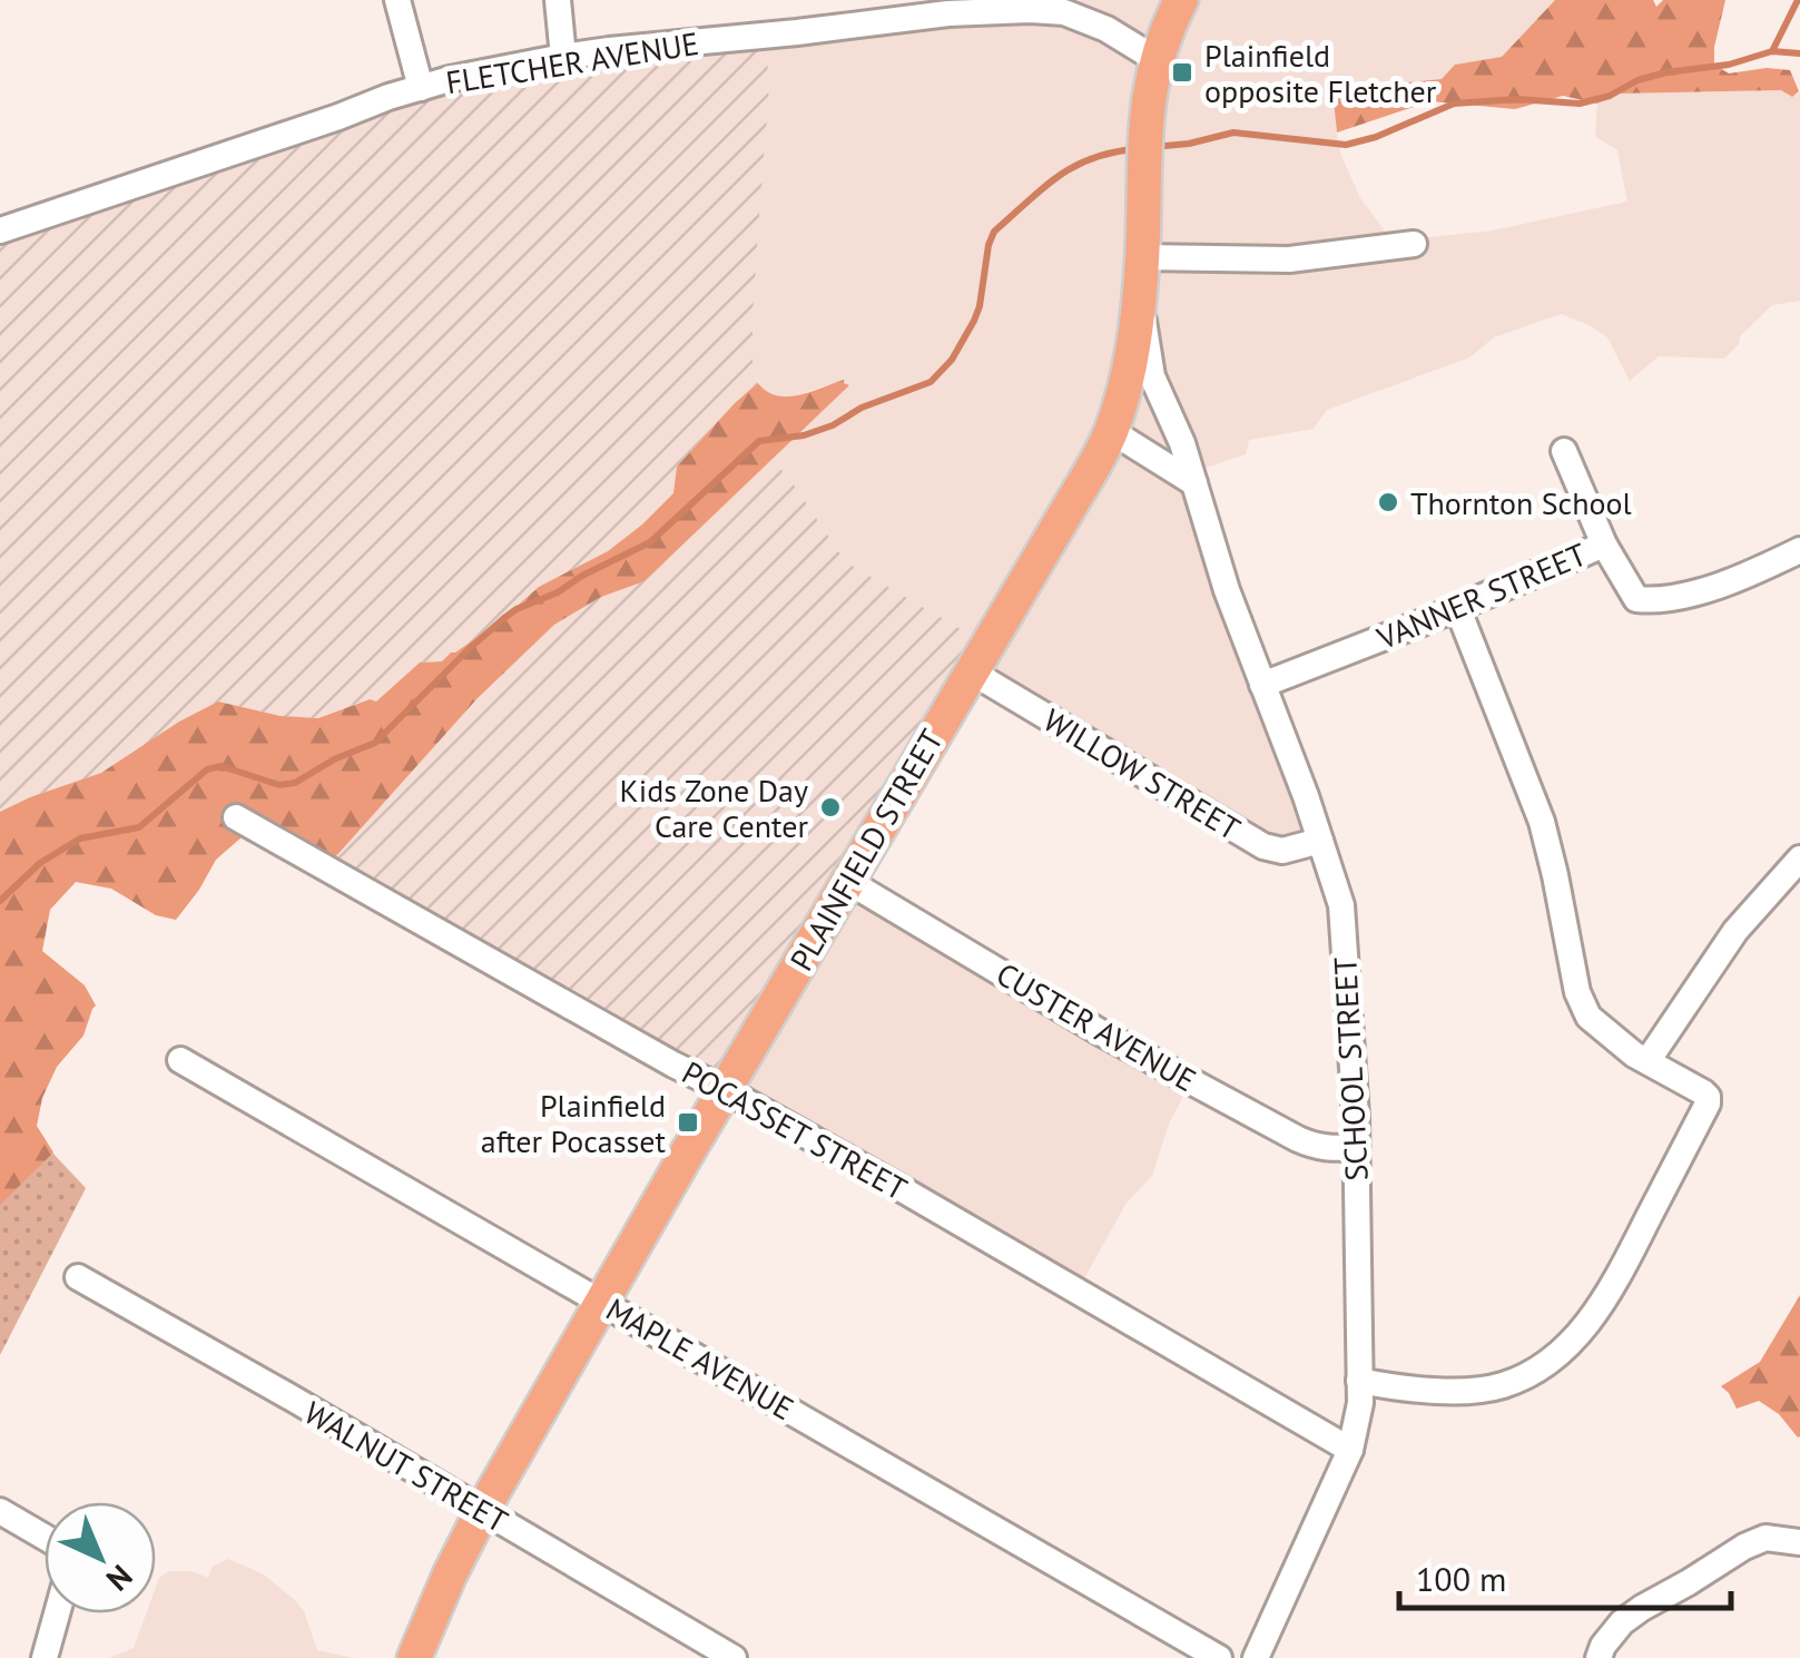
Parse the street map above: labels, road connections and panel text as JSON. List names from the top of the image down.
{
  "streets": {
    "main road": ["PLAINFIELD STREET"],
    "street": [
      "FLETCHER AVENUE",
      "VANNER STREET",
      "WILLOW STREET",
      "CUSTER AVENUE",
      "SCHOOL STREET",
      "POCASSET STREET",
      "MAPLE AVENUE",
      "WALNUT STREET"
    ]
  },
  "crossings": [
    ["FLETCHER AVENUE", "PLAINFIELD STREET"],
    ["VANNER STREET", "SCHOOL STREET"],
    ["WILLOW STREET", "PLAINFIELD STREET"],
    ["WILLOW STREET", "SCHOOL STREET"],
    ["PLAINFIELD STREET", "CUSTER AVENUE"],
    ["PLAINFIELD STREET", "SCHOOL STREET"],
    ["PLAINFIELD STREET", "POCASSET STREET"],
    ["PLAINFIELD STREET", "MAPLE AVENUE"],
    ["PLAINFIELD STREET", "WALNUT STREET"],
    ["CUSTER AVENUE", "SCHOOL STREET"],
    ["SCHOOL STREET", "POCASSET STREET"]
  ],
  "places": {
    "transit": ["Plainfield opposite Fletcher", "Plainfield after Pocasset"],
    "other": ["Thornton School", "Kids Zone Day Care Center"]
  },
  "scale_bar": "100 m",
  "north": "bottom right"
}
